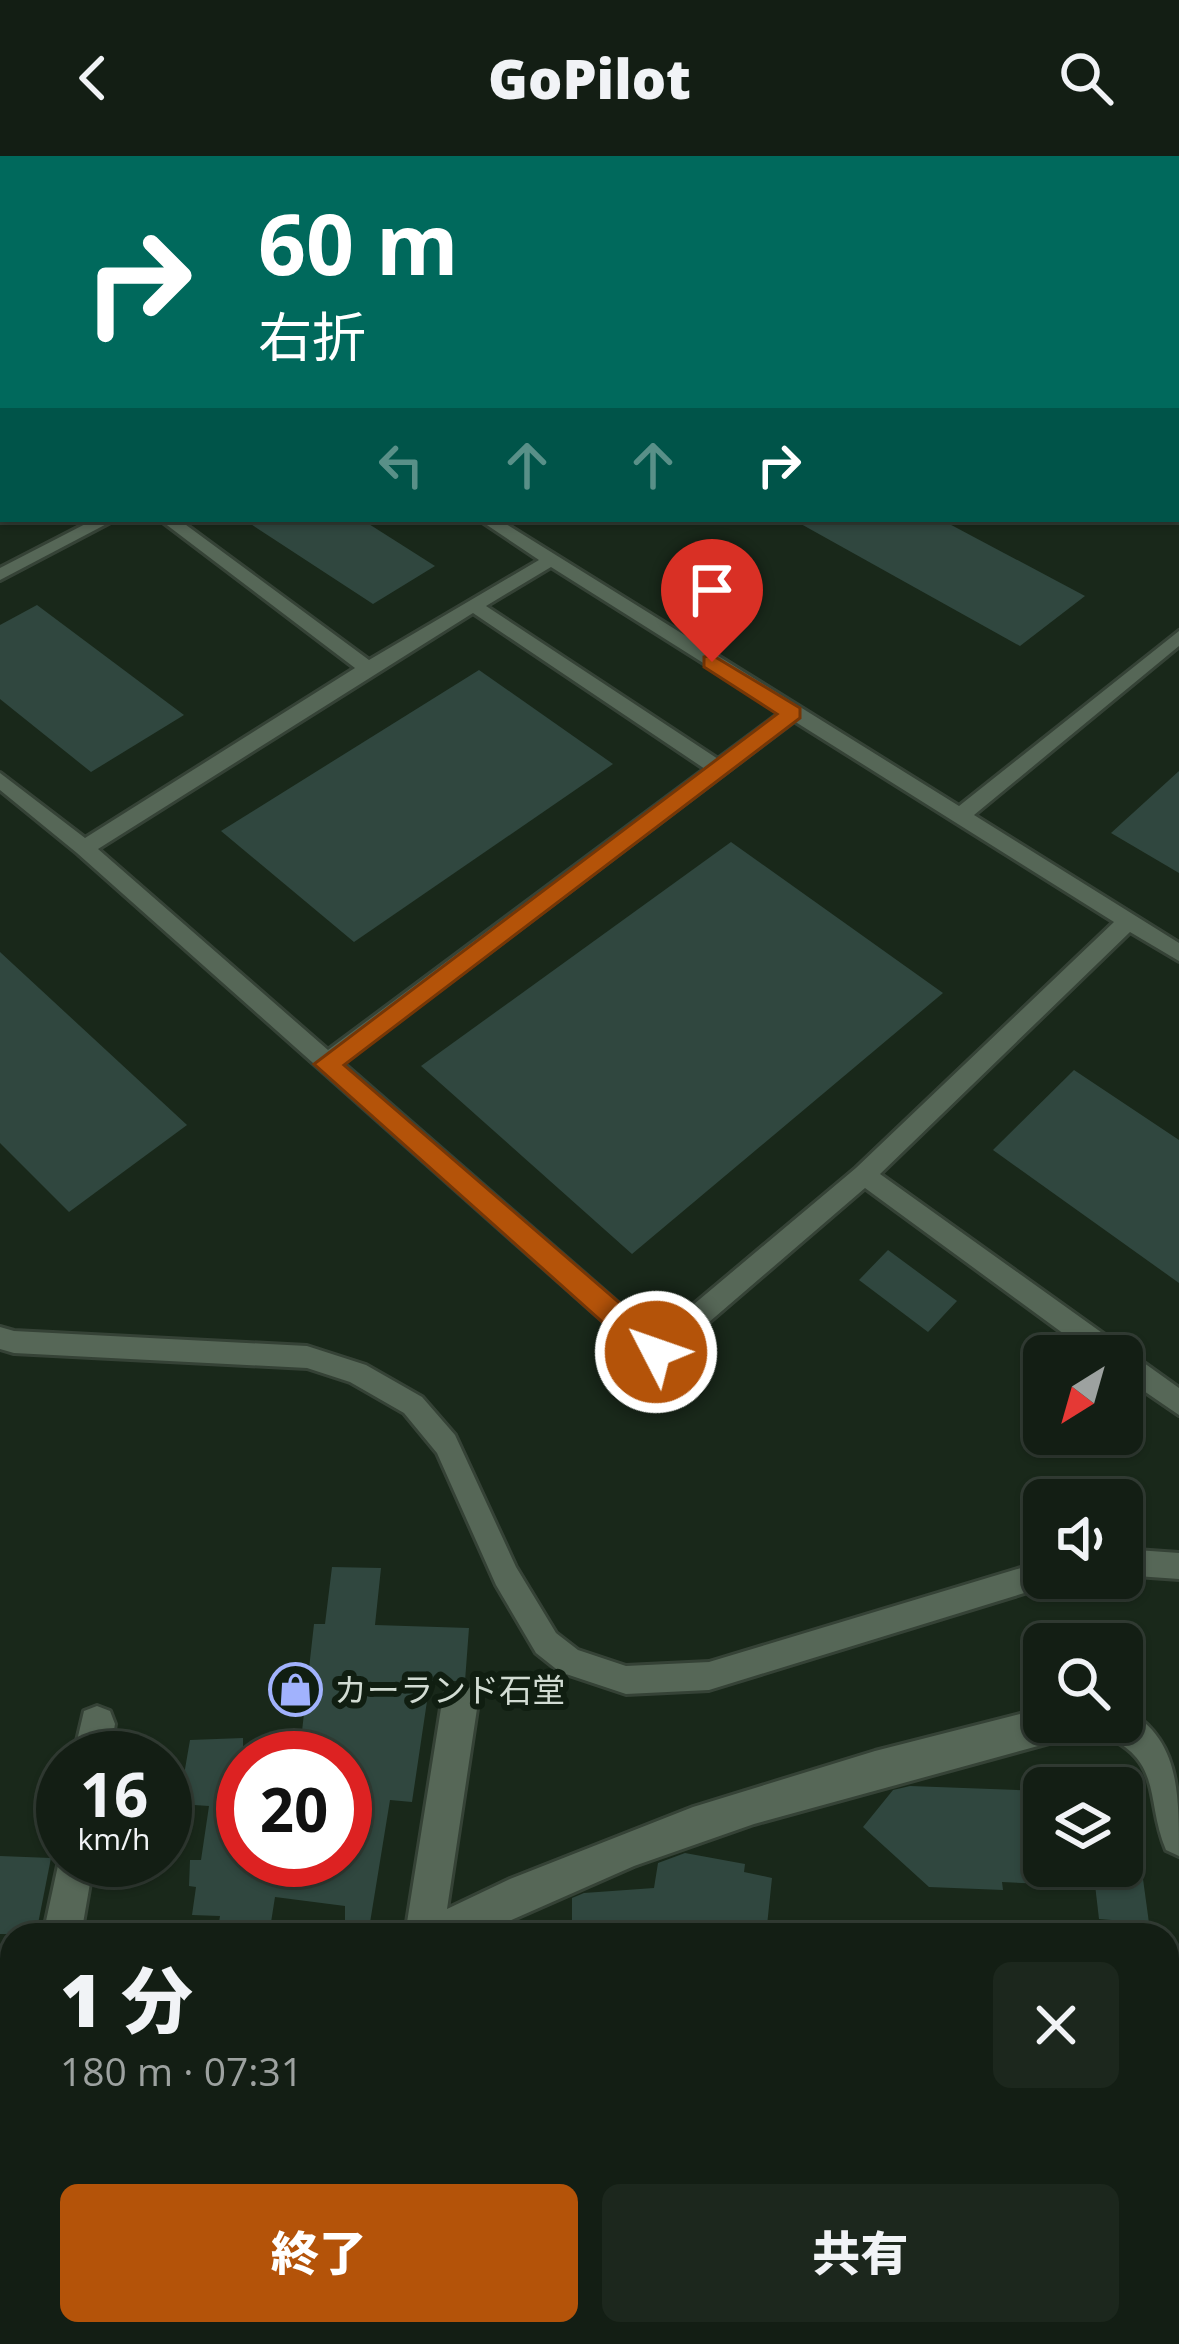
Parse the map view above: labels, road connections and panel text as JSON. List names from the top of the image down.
{
  "places": {
    "shop": ["カーランド石堂"]
  },
  "north": "bottom left",
  "page": {
    "header": "GoPilot",
    "turn": ["60 m", "右折"],
    "speed": "16 km/h",
    "limit": "20",
    "heading": ["1 分", "180 m · 07:31"],
    "buttons": ["終了", "共有"]
  }
}
